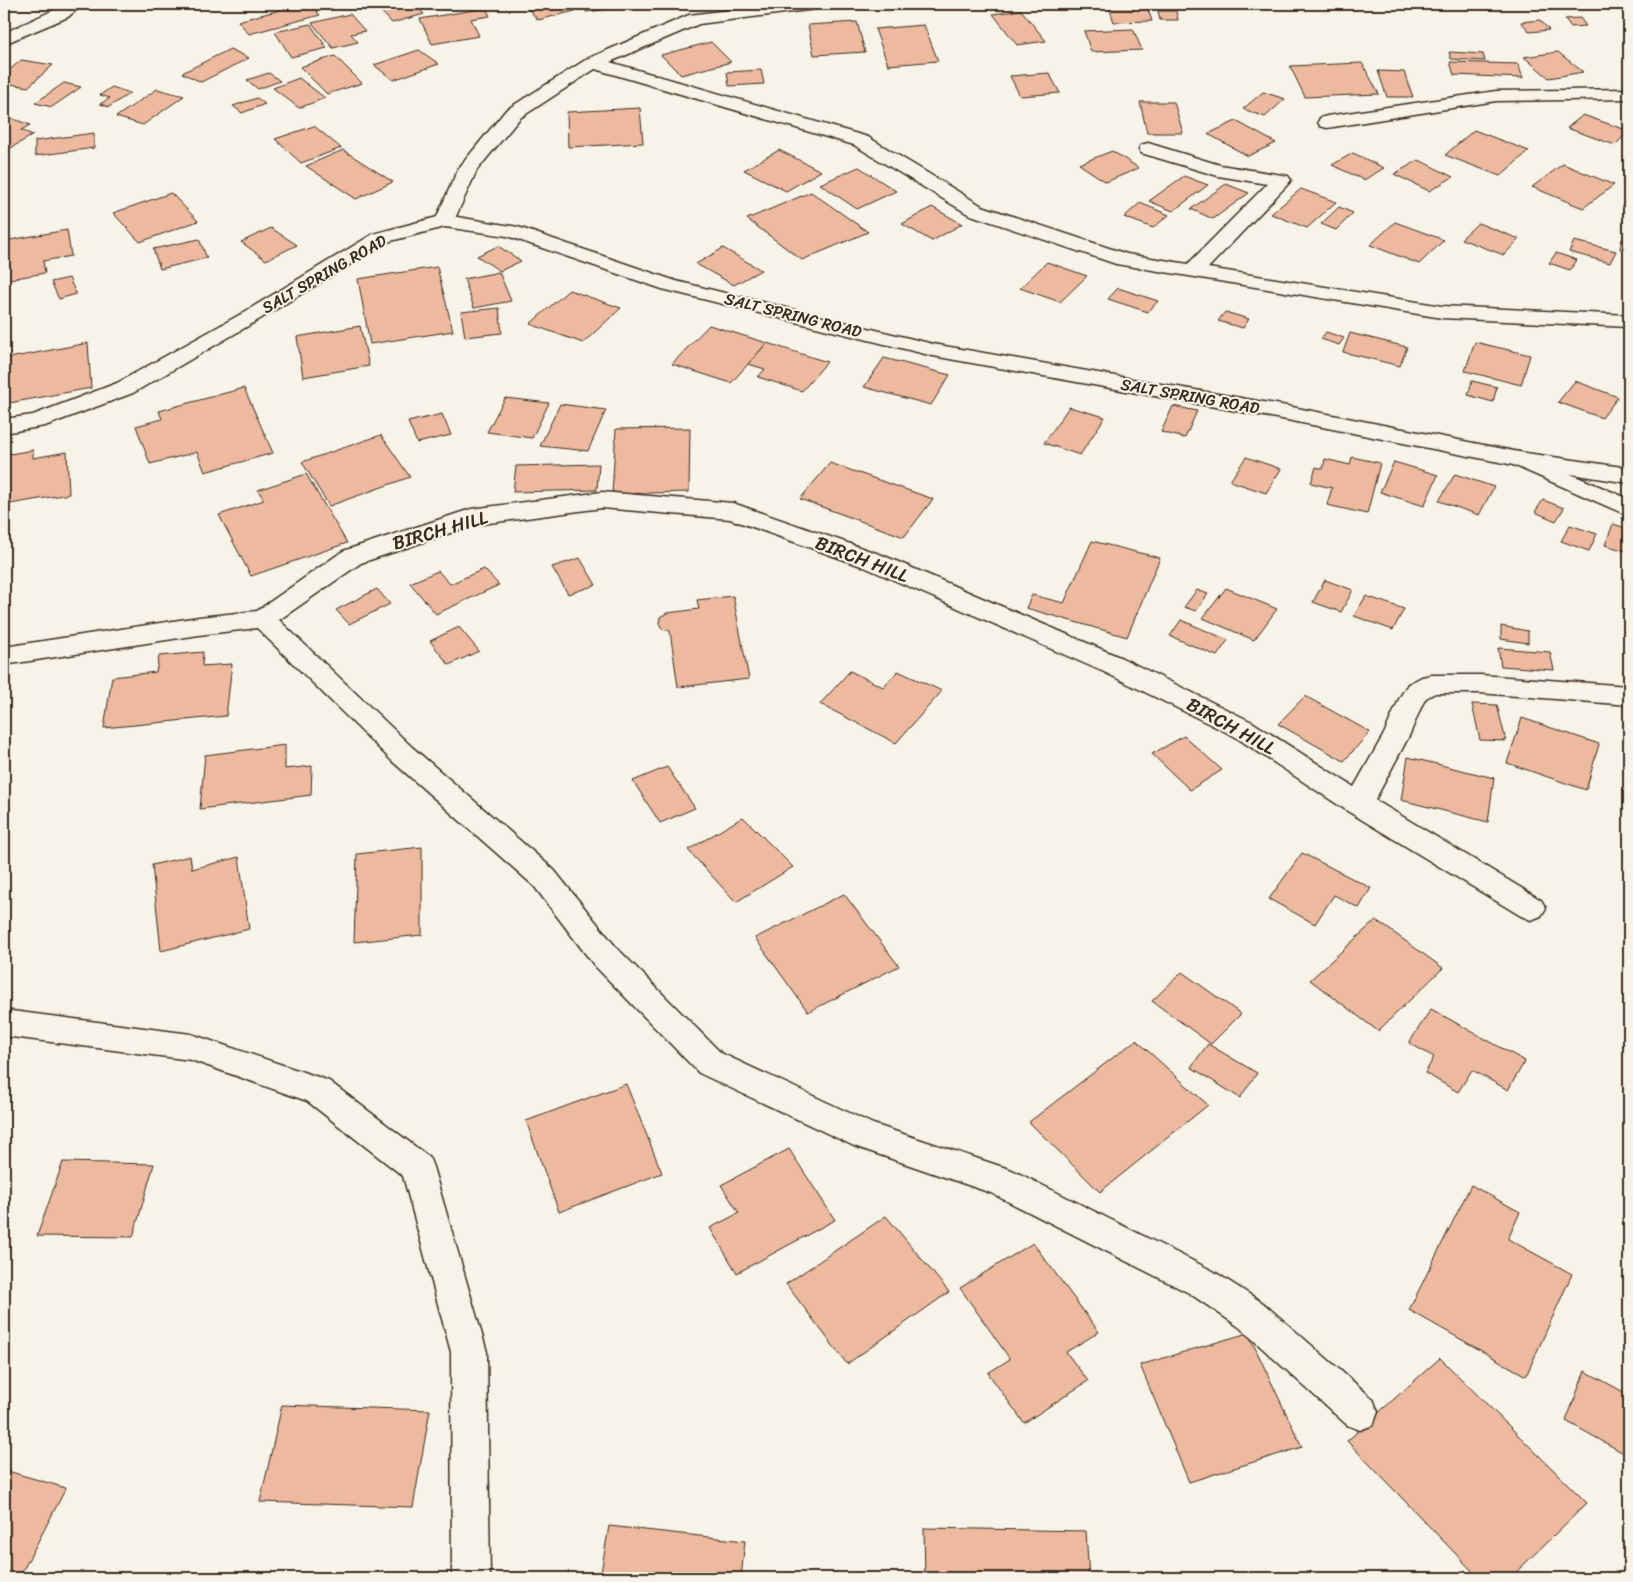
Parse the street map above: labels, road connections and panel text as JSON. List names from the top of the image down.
{
  "streets": {
    "street": ["SALT SPRING ROAD", "BIRCH HILL"]
  }
}
